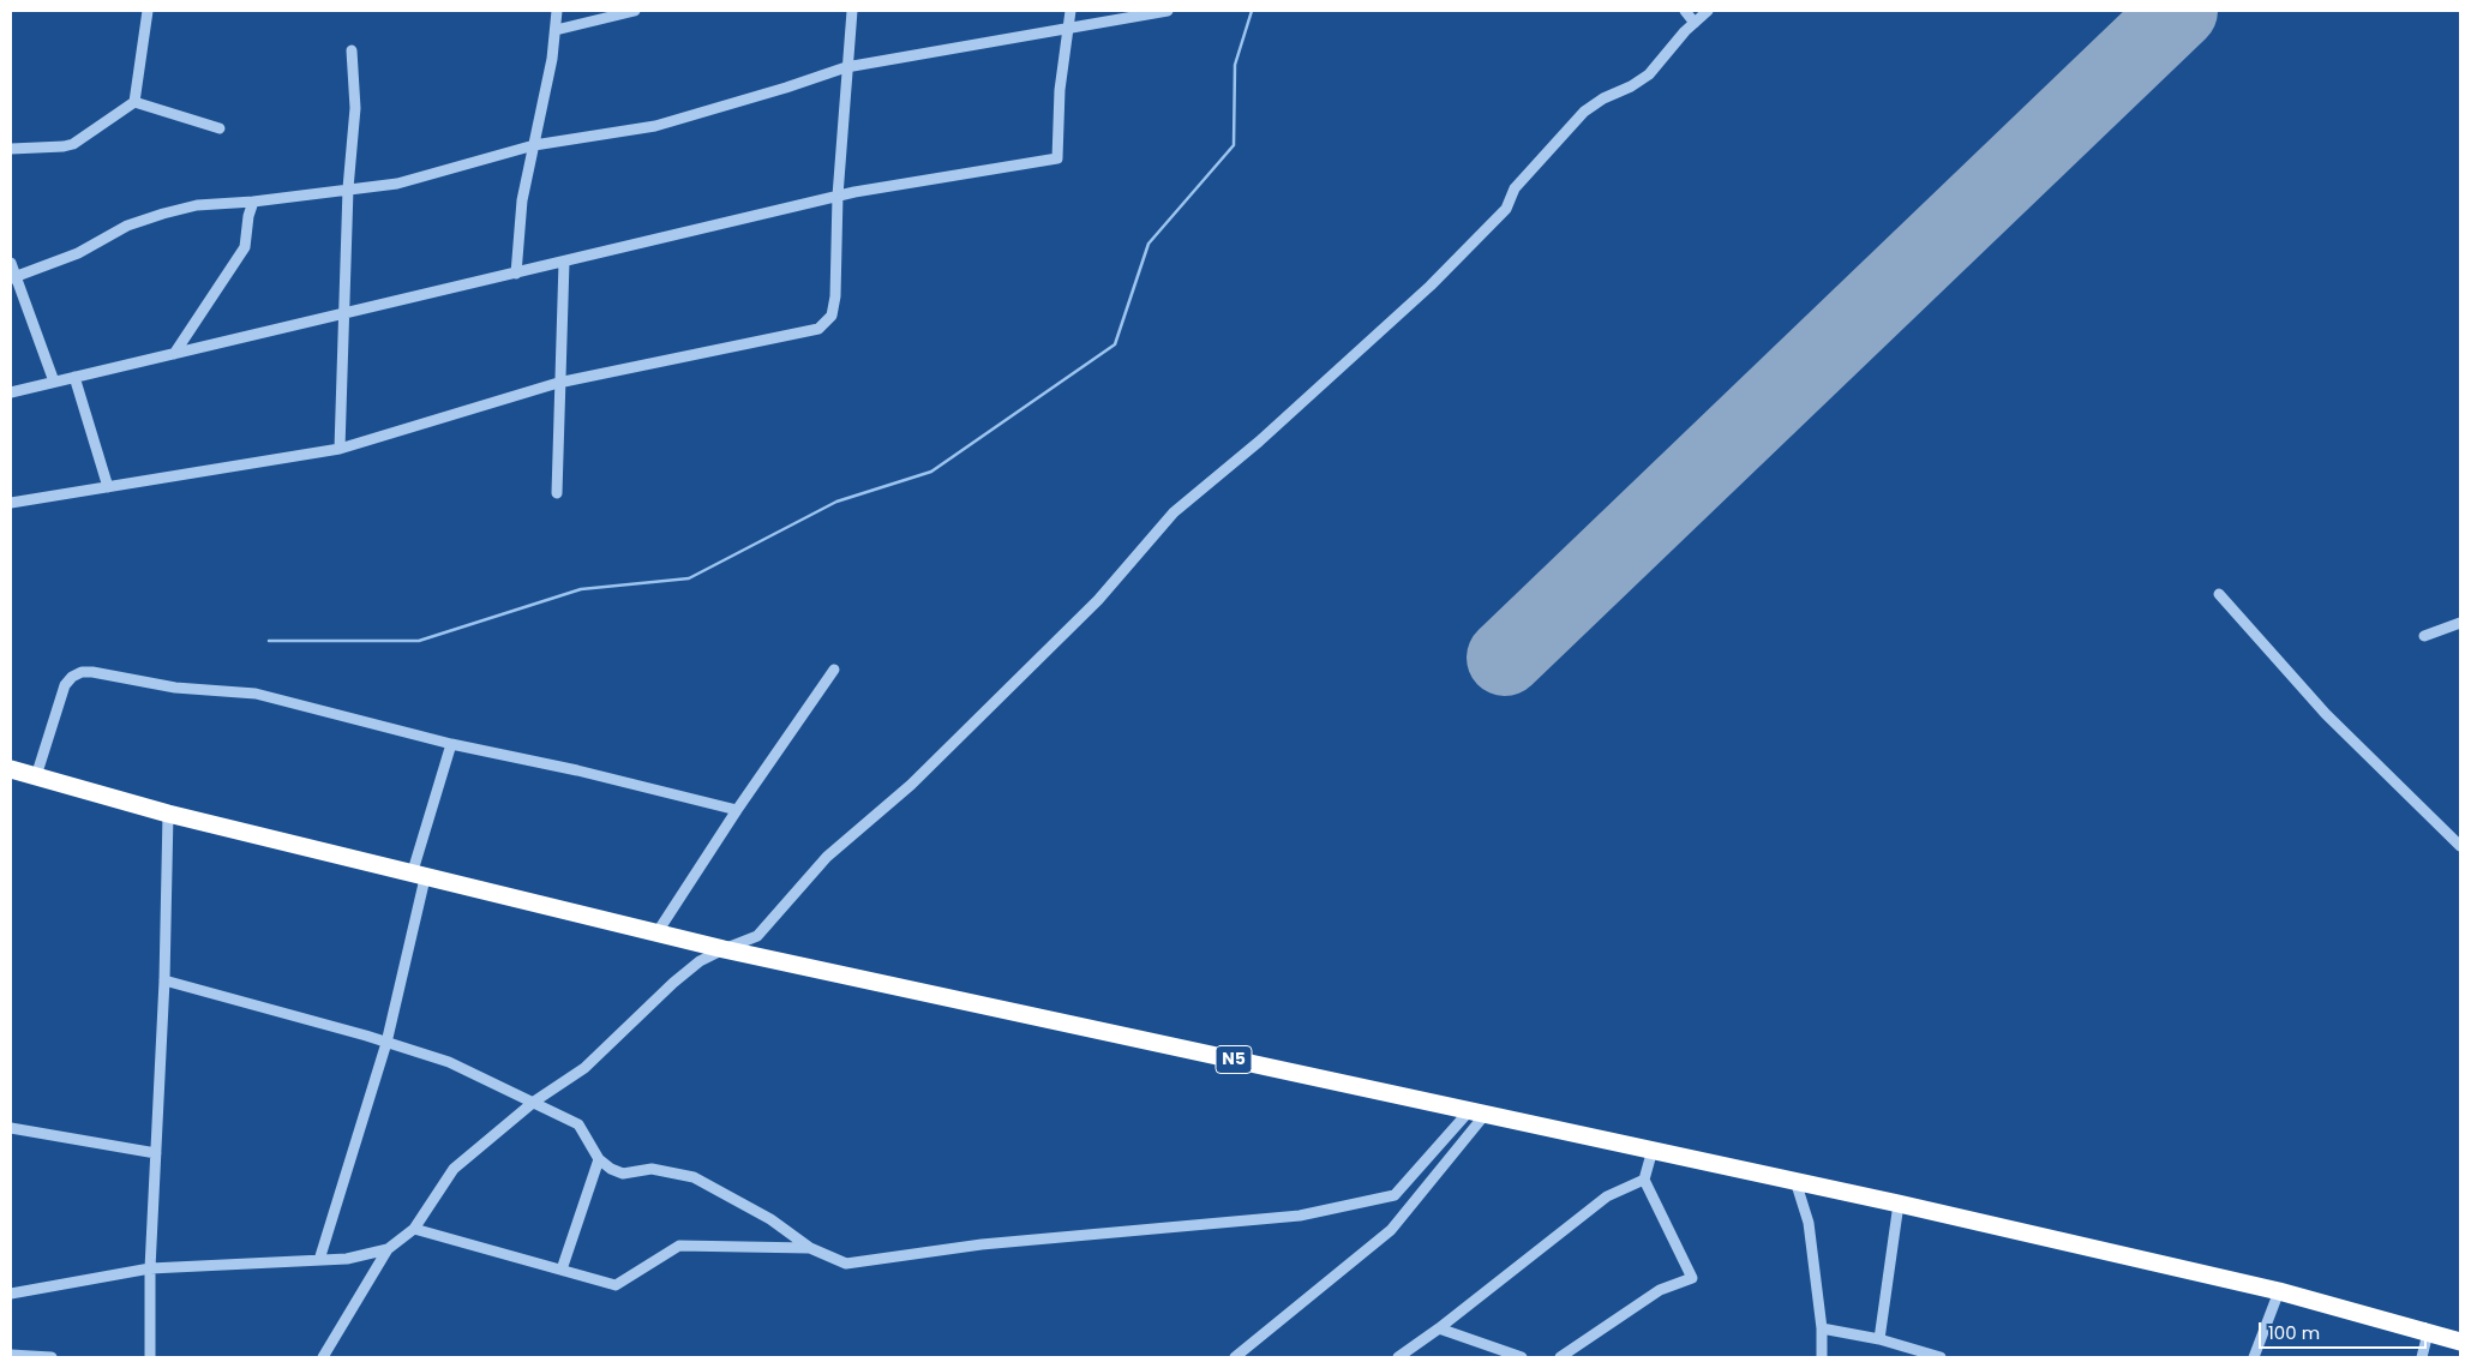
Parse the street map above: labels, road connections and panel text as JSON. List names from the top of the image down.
{
  "streets": {
    "highway": ["N5"]
  },
  "scale_bar": "100 m"
}
